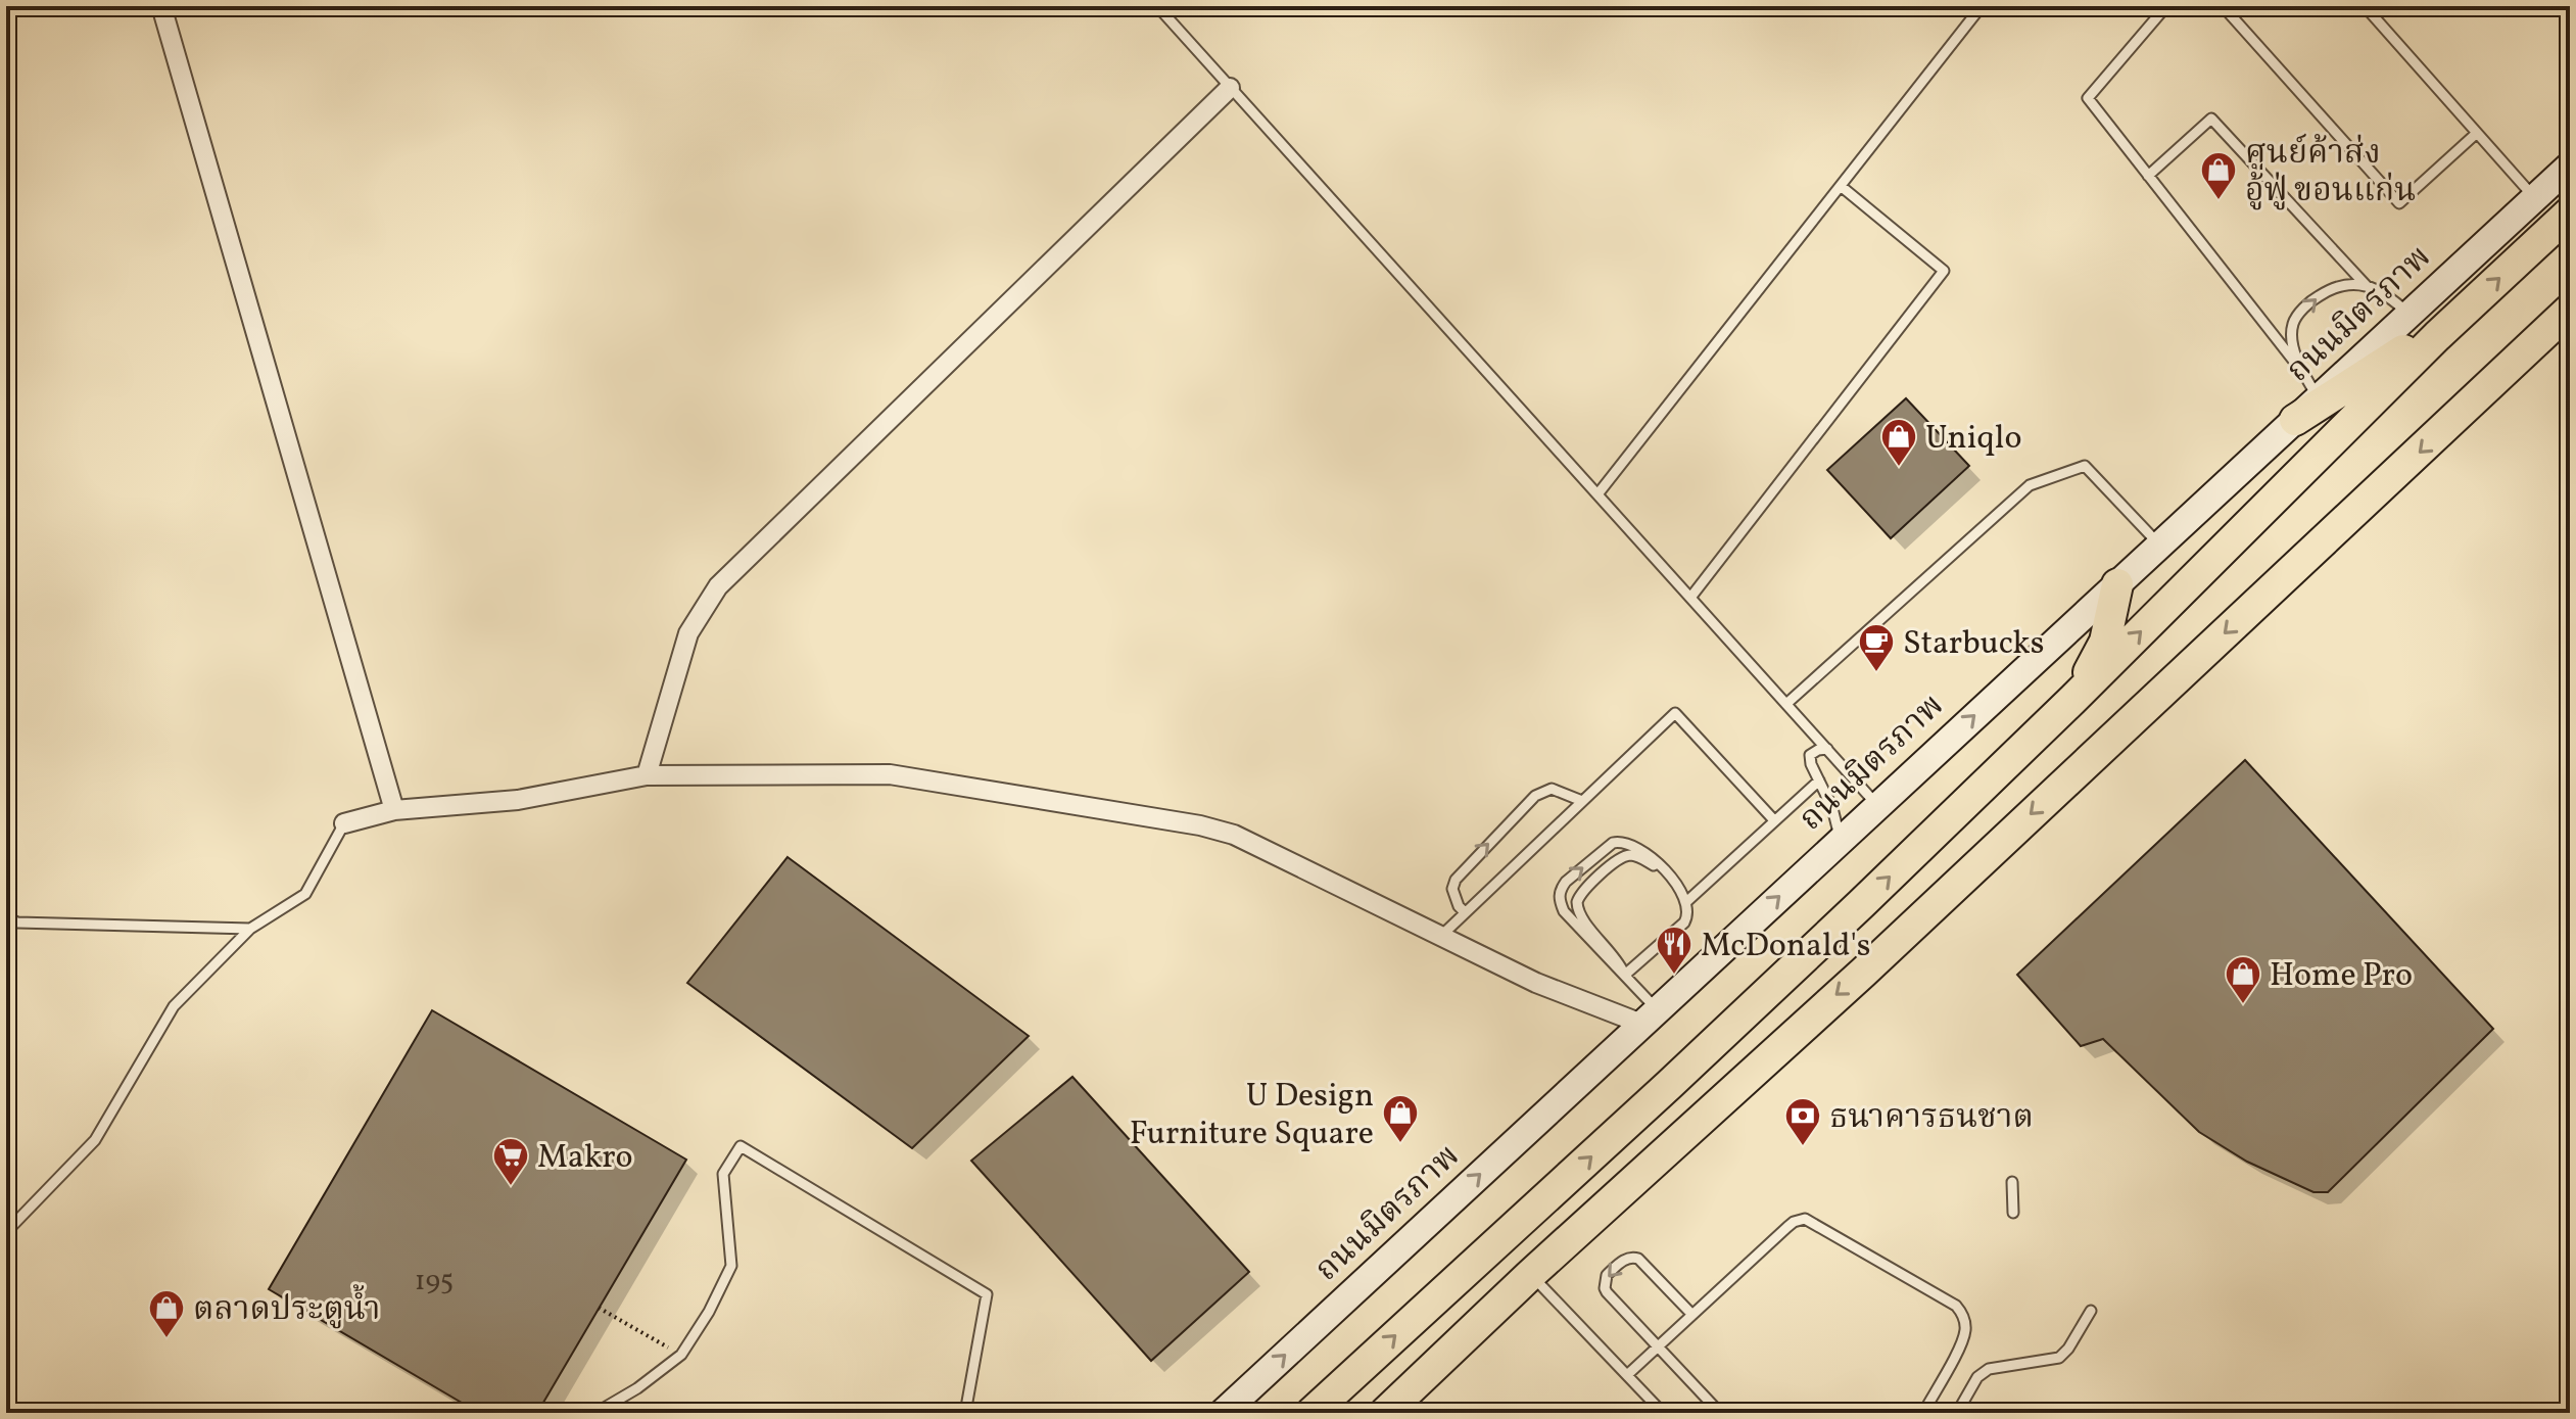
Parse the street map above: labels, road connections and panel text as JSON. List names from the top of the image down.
{
  "streets": {
    "main road": ["ถนนมิตรภาพ"]
  },
  "places": {
    "shop": [
      "ศูนย์ค้าส่ง อู้ฟู่ ขอนแก่น",
      "Uniqlo",
      "Home Pro",
      "U Design Furniture Square",
      "ตลาดประตูน้ำ"
    ],
    "cafe": ["Starbucks"],
    "restaurant": ["McDonald's"],
    "bank": ["ธนาคารธนชาต"],
    "supermarket": ["Makro"]
  },
  "house_numbers": ["195"]
}
